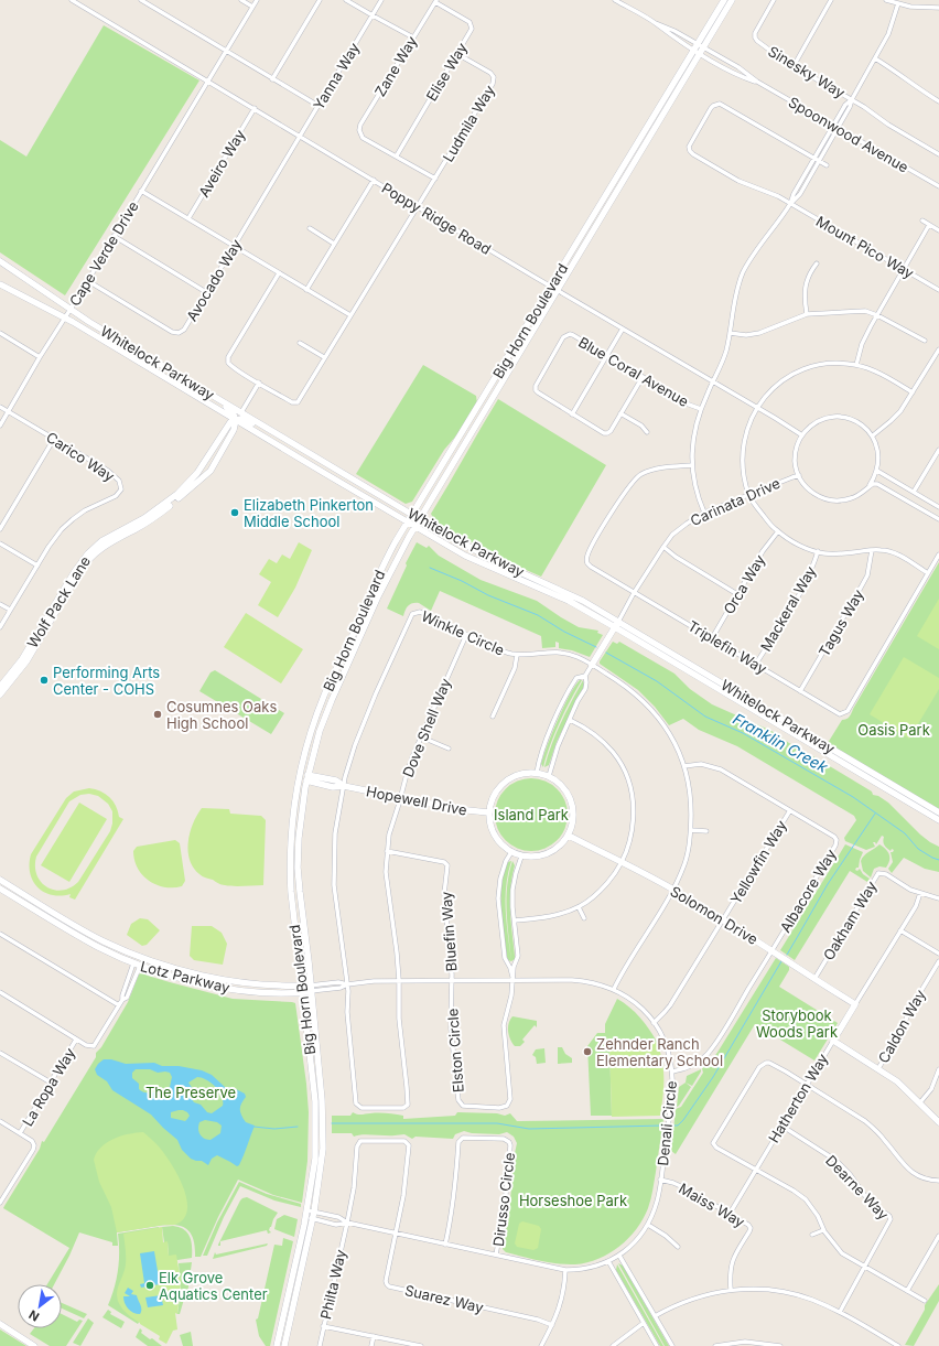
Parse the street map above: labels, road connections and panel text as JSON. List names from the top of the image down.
{
  "streets": {
    "main road": [
      "Big Horn Boulevard",
      "Whitelock Parkway",
      "Wolf Pack Lane",
      "Hopewell Drive",
      "Solomon Drive",
      "Lotz Parkway",
      "Hatherton Way"
    ],
    "street": [
      "Zane Way",
      "Elise Way",
      "Sinesky Way",
      "Yanna Way",
      "Ludmila Way",
      "Spoonwood Avenue",
      "Aveiro Way",
      "Poppy Ridge Road",
      "Mount Pico Way",
      "Cape Verde Drive",
      "Avocado Way",
      "Blue Coral Avenue",
      "Carico Way",
      "Carinata Drive",
      "Orca Way",
      "Mackeral Way",
      "Tagus Way",
      "Winkle Circle",
      "Triplefin Way",
      "Dove Shell Way",
      "Yellowfin Way",
      "Albacore Way",
      "Oakham Way",
      "Bluefin Way",
      "Caldon Way",
      "Elston Circle",
      "La Ropa Way",
      "Denali Circle",
      "Dearne Way",
      "Dirusso Circle",
      "Maiss Way",
      "Philta Way",
      "Suarez Way"
    ]
  },
  "crossings": [
    ["Zane Way", "Elise Way"],
    ["Elise Way", "Ludmila Way"],
    ["Yanna Way", "Poppy Ridge Road"],
    ["Yanna Way", "Avocado Way"],
    ["Ludmila Way", "Poppy Ridge Road"],
    ["Spoonwood Avenue", "Big Horn Boulevard"],
    ["Aveiro Way", "Poppy Ridge Road"],
    ["Poppy Ridge Road", "Cape Verde Drive"],
    ["Poppy Ridge Road", "Avocado Way"],
    ["Poppy Ridge Road", "Big Horn Boulevard"],
    ["Poppy Ridge Road", "Carinata Drive"],
    ["Cape Verde Drive", "Avocado Way"],
    ["Cape Verde Drive", "Whitelock Parkway"],
    ["Cape Verde Drive", "Carico Way"],
    ["Big Horn Boulevard", "Whitelock Parkway"],
    ["Big Horn Boulevard", "Hopewell Drive"],
    ["Big Horn Boulevard", "Lotz Parkway"],
    ["Big Horn Boulevard", "Denali Circle"],
    ["Whitelock Parkway", "Carinata Drive"],
    ["Whitelock Parkway", "Wolf Pack Lane"],
    ["Carinata Drive", "Triplefin Way"],
    ["Orca Way", "Triplefin Way"],
    ["Mackeral Way", "Triplefin Way"],
    ["Tagus Way", "Triplefin Way"],
    ["Winkle Circle", "Dove Shell Way"],
    ["Winkle Circle", "Hopewell Drive"],
    ["Winkle Circle", "Albacore Way"],
    ["Winkle Circle", "Solomon Drive"],
    ["Winkle Circle", "Denali Circle"],
    ["Dove Shell Way", "Hopewell Drive"],
    ["Dove Shell Way", "Bluefin Way"],
    ["Dove Shell Way", "Denali Circle"],
    ["Hopewell Drive", "Solomon Drive"],
    ["Yellowfin Way", "Albacore Way"],
    ["Yellowfin Way", "Solomon Drive"],
    ["Yellowfin Way", "Denali Circle"],
    ["Albacore Way", "Solomon Drive"],
    ["Albacore Way", "Denali Circle"],
    ["Solomon Drive", "Oakham Way"],
    ["Solomon Drive", "Hatherton Way"],
    ["Oakham Way", "Hatherton Way"],
    ["Bluefin Way", "Elston Circle"],
    ["Bluefin Way", "Denali Circle"],
    ["Lotz Parkway", "Denali Circle"],
    ["Elston Circle", "Denali Circle"],
    ["Hatherton Way", "Dearne Way"],
    ["Hatherton Way", "Maiss Way"],
    ["Denali Circle", "Dirusso Circle"],
    ["Denali Circle", "Maiss Way"],
    ["Denali Circle", "Philta Way"],
    ["Denali Circle", "Suarez Way"],
    ["Philta Way", "Suarez Way"]
  ],
  "water": ["Franklin Creek"],
  "parks": [
    "Oasis Park",
    "Island Park",
    "Storybook Woods Park",
    "The Preserve",
    "Horseshoe Park"
  ],
  "places": [
    "Elizabeth Pinkerton Middle School",
    "Performing Arts Center - COHS",
    "Cosumnes Oaks High School",
    "Zehnder Ranch Elementary School",
    "Elk Grove Aquatics Center"
  ],
  "north": "bottom left"
}
